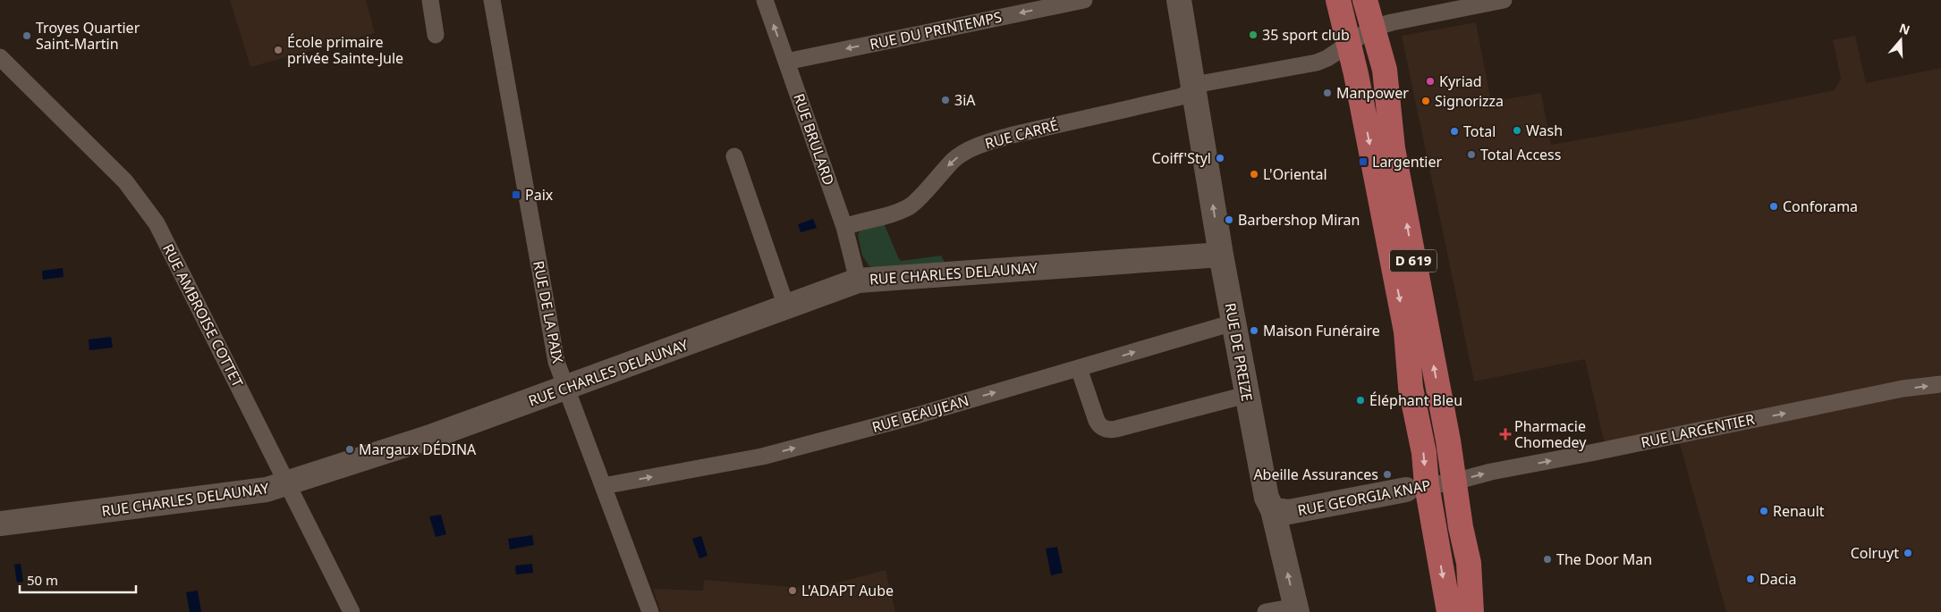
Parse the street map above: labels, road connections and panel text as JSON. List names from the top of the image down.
{
  "streets": {
    "main road": ["D 619"],
    "street": [
      "RUE DU PRINTEMPS",
      "RUE CARRÉ",
      "RUE BRULARD",
      "RUE CHARLES DELAUNAY",
      "RUE DE LA PAIX",
      "RUE AMBROISE COTTET",
      "RUE DE PREIZE",
      "RUE BEAUJEAN",
      "RUE LARGENTIER",
      "RUE GEORGIA KNAP"
    ]
  },
  "crossings": [
    ["RUE DU PRINTEMPS", "RUE BRULARD"],
    ["RUE CARRÉ", "RUE BRULARD"],
    ["RUE CARRÉ", "D 619"],
    ["RUE CARRÉ", "RUE DE PREIZE"],
    ["RUE BRULARD", "RUE CHARLES DELAUNAY"],
    ["D 619", "RUE LARGENTIER"],
    ["D 619", "RUE GEORGIA KNAP"],
    ["RUE CHARLES DELAUNAY", "RUE DE LA PAIX"],
    ["RUE CHARLES DELAUNAY", "RUE AMBROISE COTTET"],
    ["RUE CHARLES DELAUNAY", "RUE DE PREIZE"],
    ["RUE DE LA PAIX", "RUE BEAUJEAN"],
    ["RUE DE PREIZE", "RUE BEAUJEAN"],
    ["RUE DE PREIZE", "RUE GEORGIA KNAP"],
    ["RUE LARGENTIER", "RUE GEORGIA KNAP"]
  ],
  "one_way": [
    "RUE DU PRINTEMPS",
    "RUE CARRÉ",
    "RUE DE PREIZE",
    "RUE BEAUJEAN",
    "RUE LARGENTIER"
  ],
  "places": {
    "other": [
      "35 sport club",
      "Troyes Quartier Saint-Martin",
      "École primaire privée Sainte-Jule",
      "Kyriad",
      "Manpower",
      "3iA",
      "Signorizza",
      "Wash",
      "Total",
      "Total Access",
      "Coiff'Styl",
      "L'Oriental",
      "Conforama",
      "Barbershop Miran",
      "Maison Funéraire",
      "Éléphant Bleu",
      "Margaux DÉDINA",
      "Abeille Assurances",
      "Renault",
      "Colruyt",
      "The Door Man",
      "Dacia",
      "L'ADAPT Aube"
    ],
    "transit": ["Largentier", "Paix"],
    "health": ["Pharmacie Chomedey"]
  },
  "scale_bar": "50 m",
  "north": "top"
}
